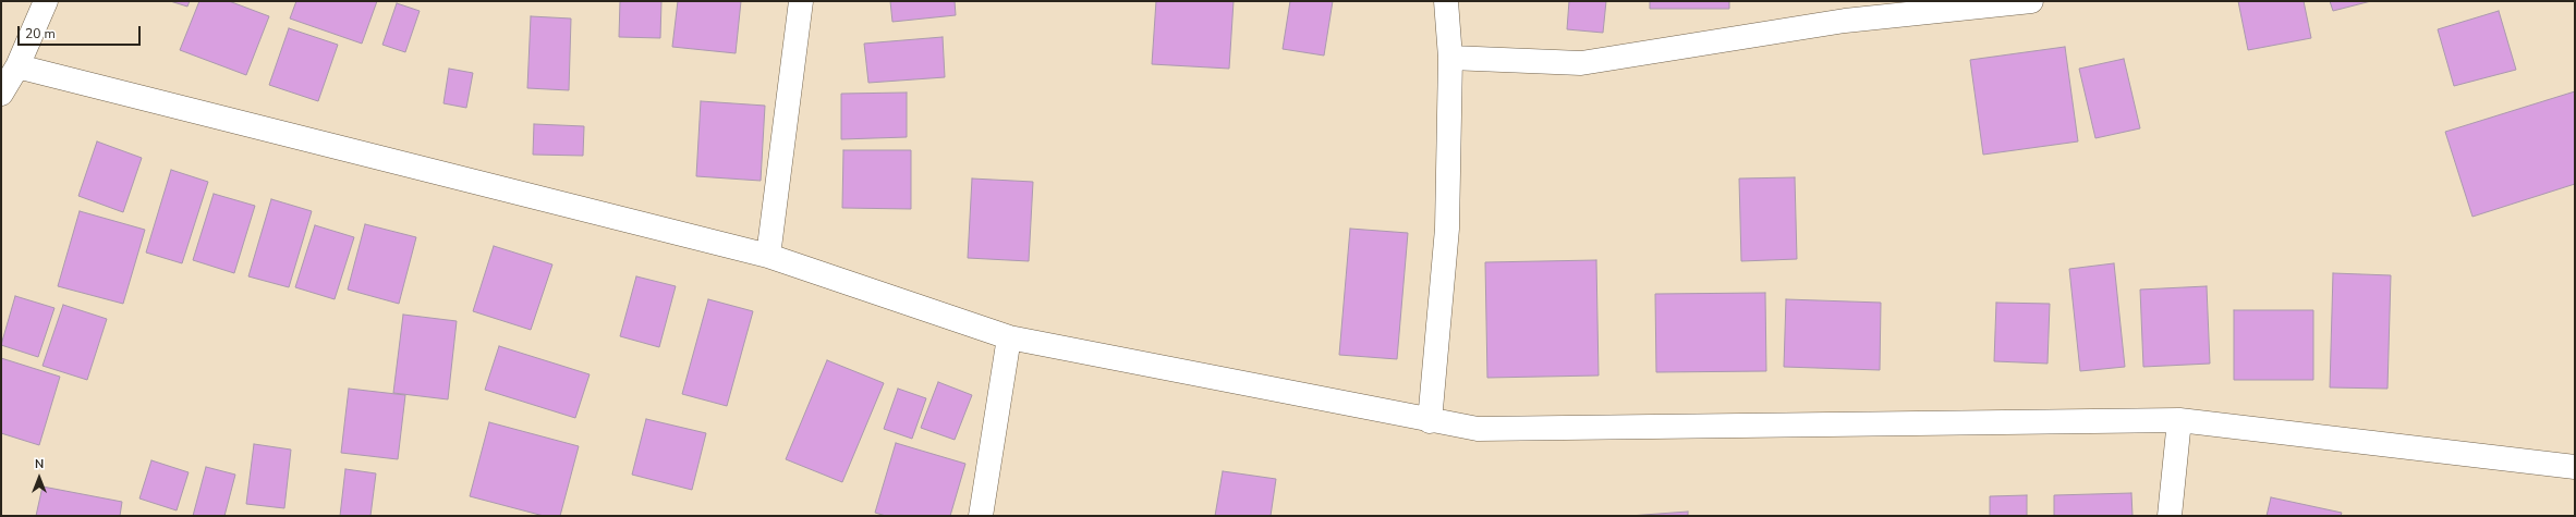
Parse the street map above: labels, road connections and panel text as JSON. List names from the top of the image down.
{
  "scale_bar": "20 m",
  "north": "top"
}
